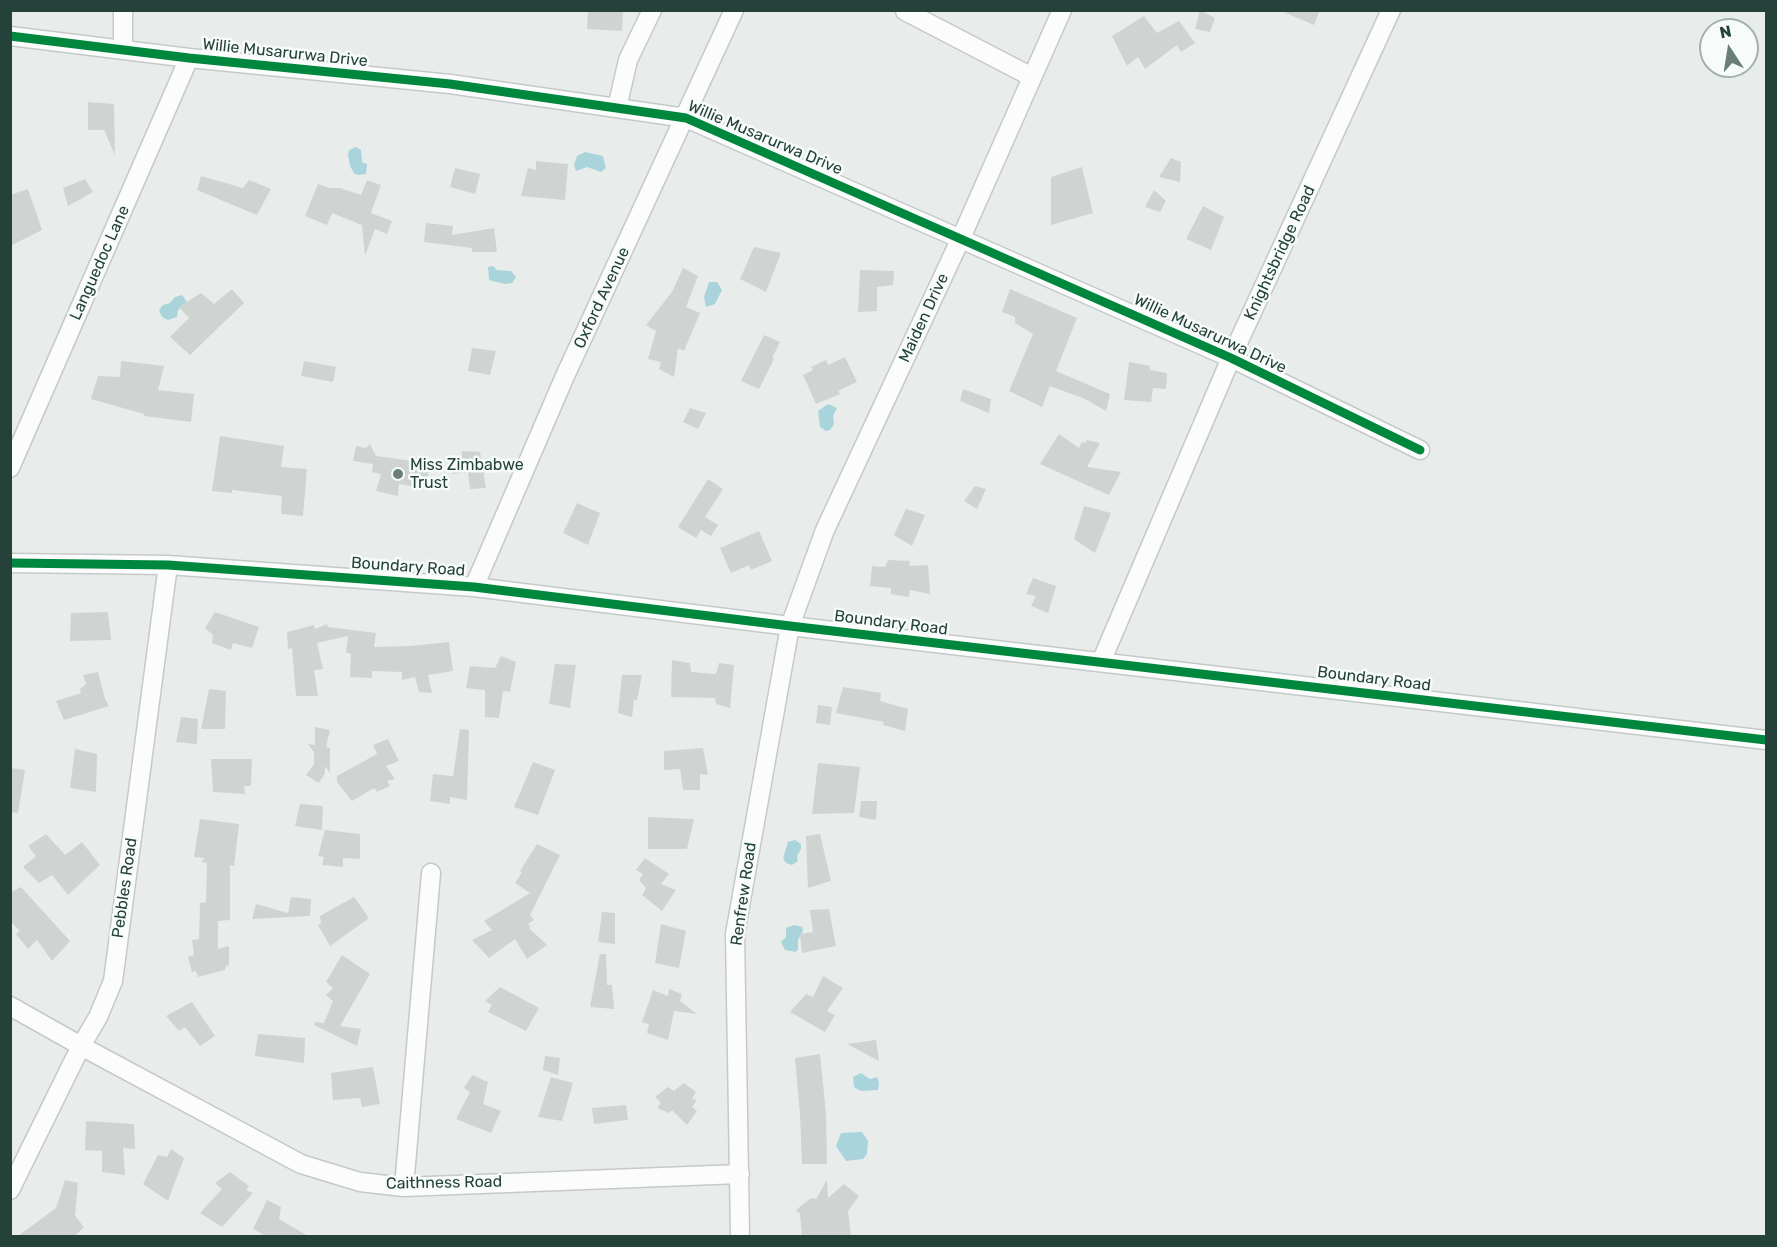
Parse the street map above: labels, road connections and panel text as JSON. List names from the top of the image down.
{
  "streets": {
    "street": [
      "Willie Musarurwa Drive",
      "Knightsbridge Road",
      "Languedoc Lane",
      "Oxford Avenue",
      "Maiden Drive",
      "Boundary Road",
      "Pebbles Road",
      "Renfrew Road",
      "Caithness Road"
    ]
  },
  "crossings": [
    ["Willie Musarurwa Drive", "Knightsbridge Road"],
    ["Willie Musarurwa Drive", "Languedoc Lane"],
    ["Willie Musarurwa Drive", "Oxford Avenue"],
    ["Willie Musarurwa Drive", "Maiden Drive"],
    ["Knightsbridge Road", "Boundary Road"],
    ["Oxford Avenue", "Boundary Road"],
    ["Maiden Drive", "Boundary Road"],
    ["Maiden Drive", "Renfrew Road"],
    ["Boundary Road", "Pebbles Road"],
    ["Boundary Road", "Renfrew Road"],
    ["Pebbles Road", "Caithness Road"],
    ["Renfrew Road", "Caithness Road"]
  ],
  "places": ["Miss Zimbabwe Trust"],
  "north": "top"
}
